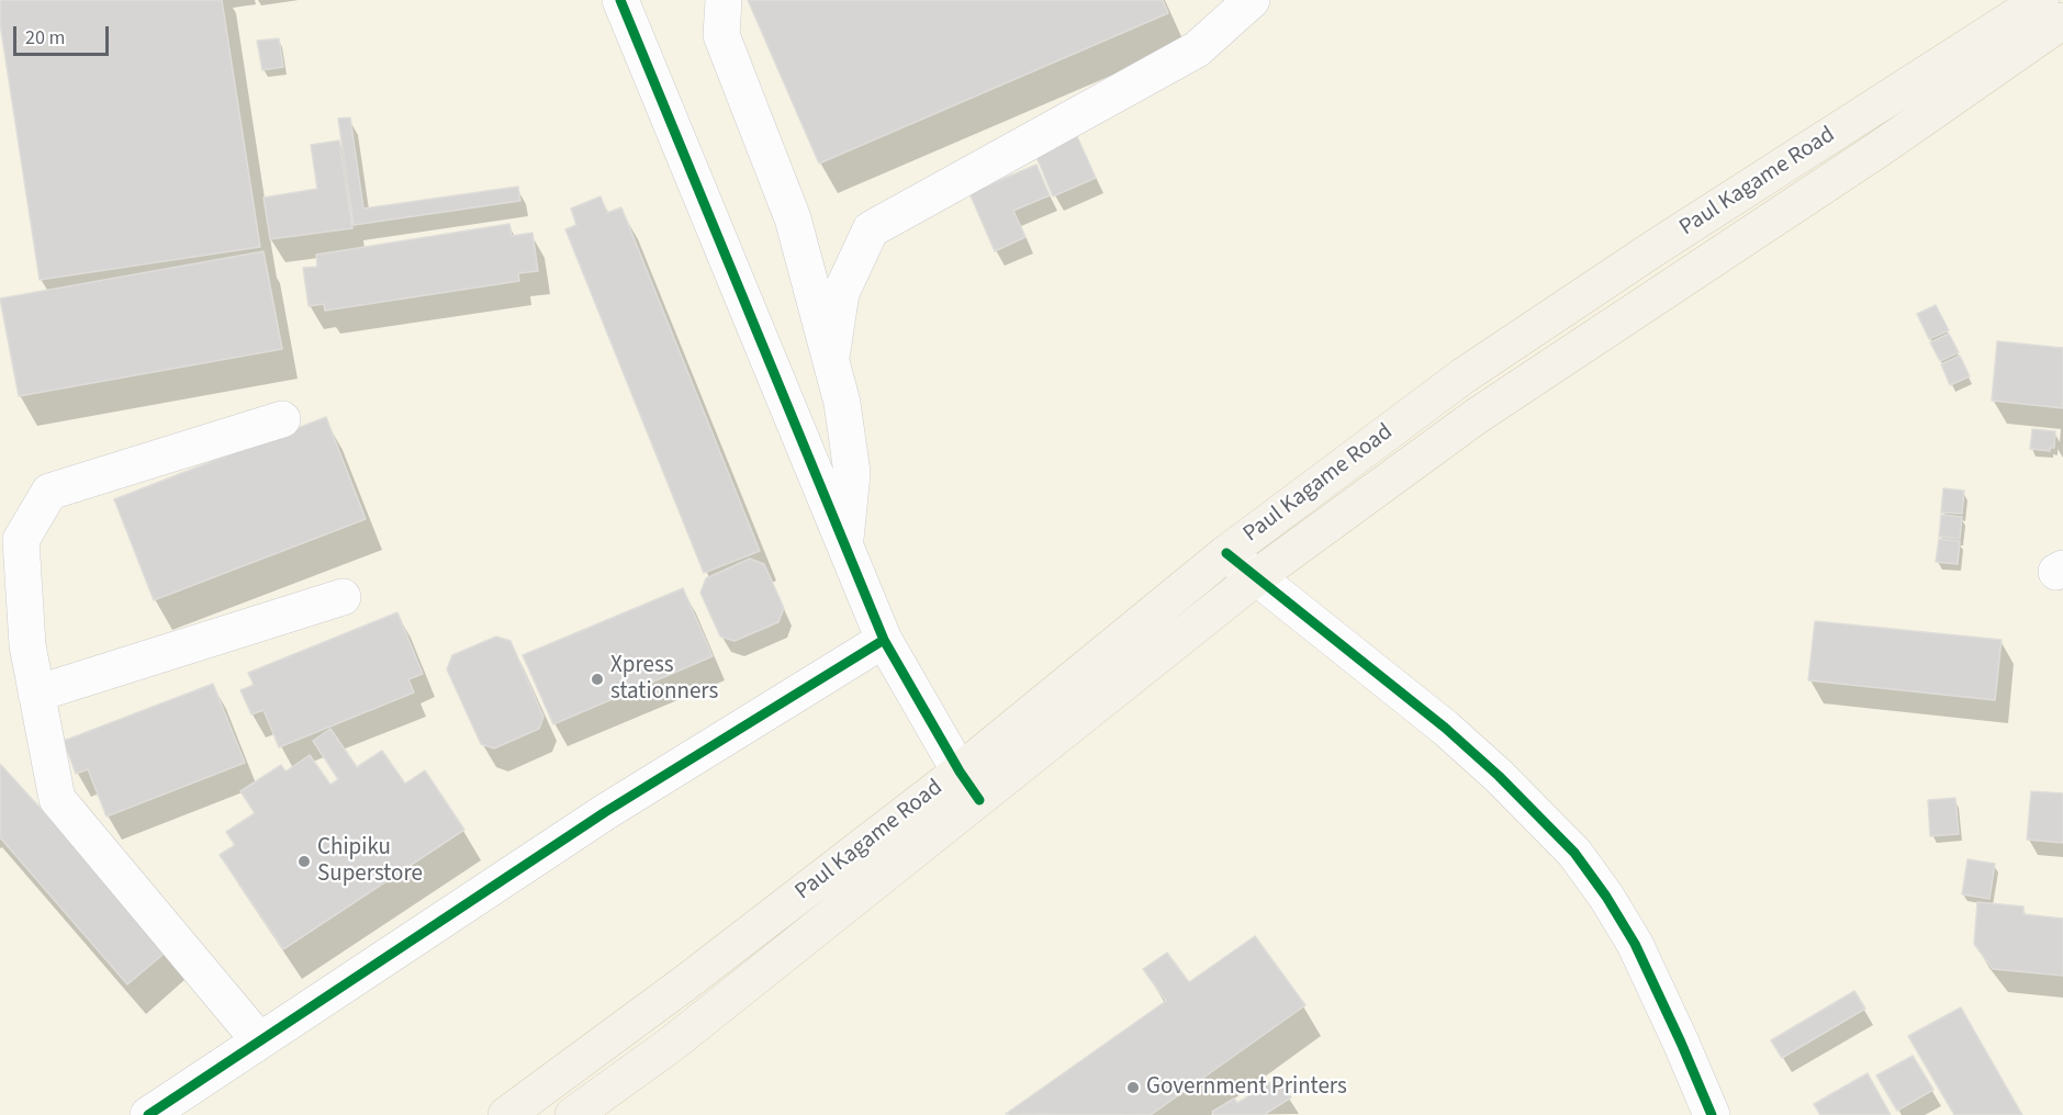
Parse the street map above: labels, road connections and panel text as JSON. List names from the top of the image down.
{
  "streets": {
    "main road": ["Paul Kagame Road"]
  },
  "places": ["Xpress stationners", "Chipiku Superstore", "Government Printers"],
  "scale_bar": "20 m"
}
